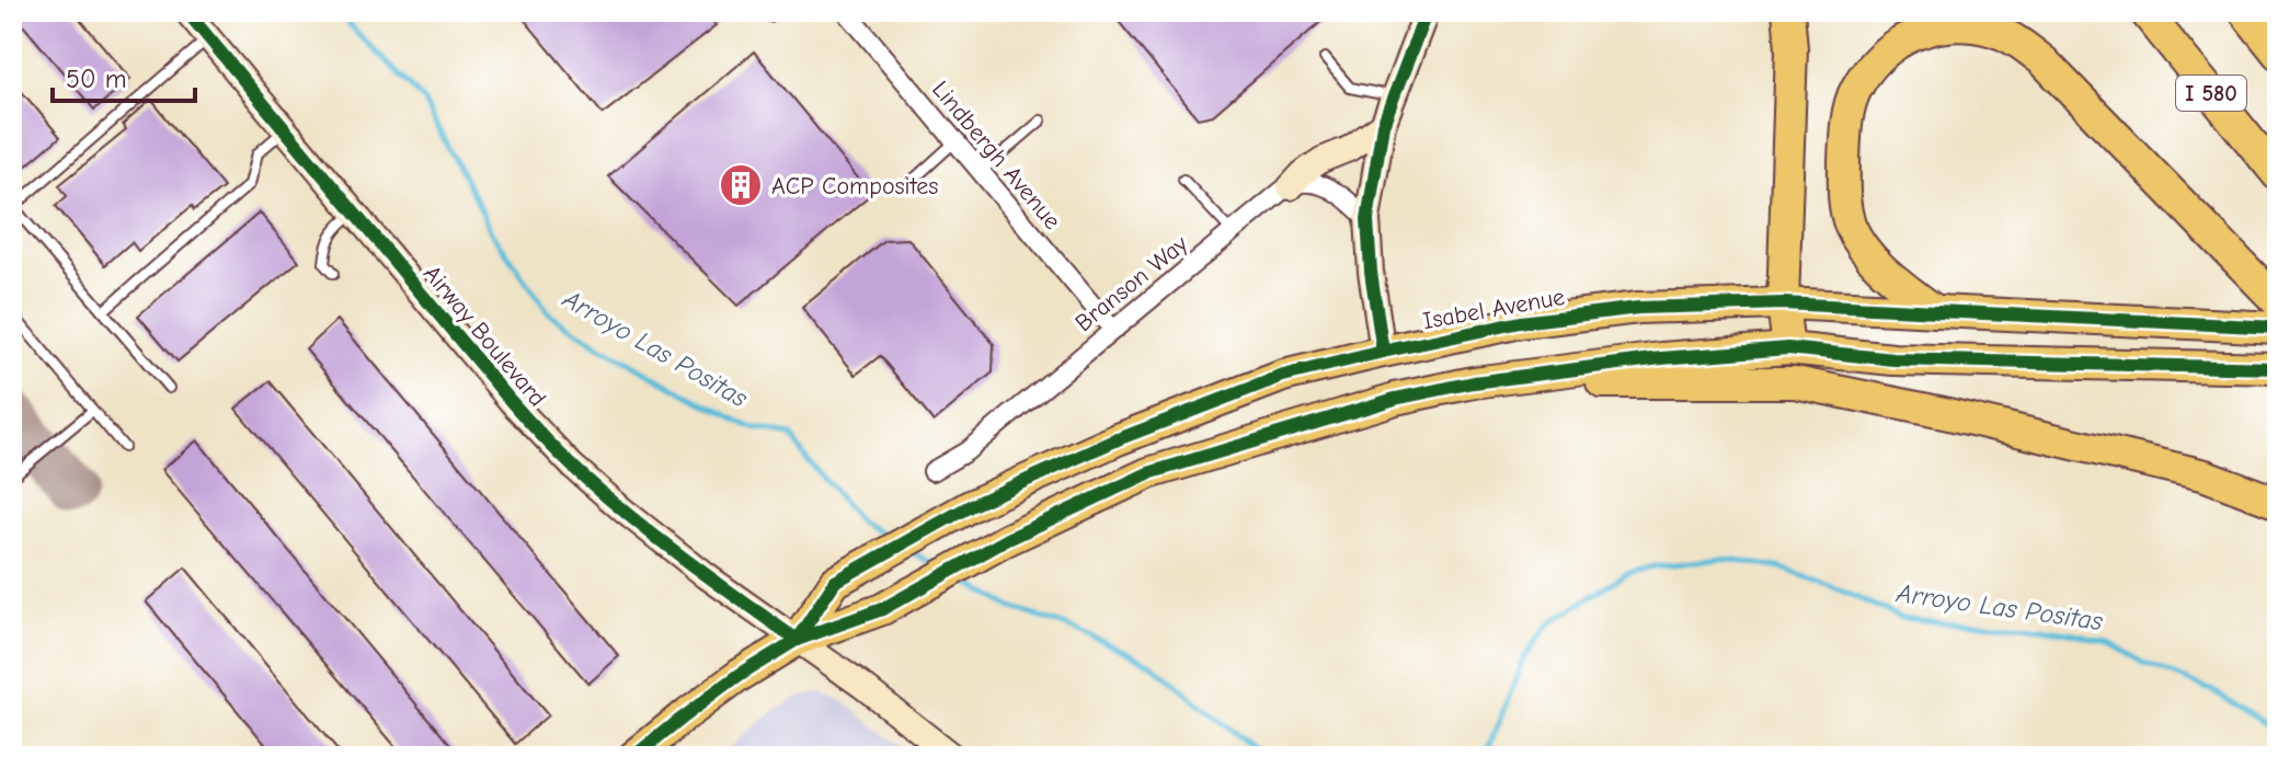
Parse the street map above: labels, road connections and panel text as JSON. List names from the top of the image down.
{
  "streets": {
    "highway": ["I 580", "Isabel Avenue"],
    "main road": ["Airway Boulevard"],
    "street": ["Lindbergh Avenue", "Branson Way"]
  },
  "crossings": [
    ["Lindbergh Avenue", "Branson Way"],
    ["Isabel Avenue", "Airway Boulevard"]
  ],
  "water": ["Arroyo Las Positas"],
  "places": {
    "building": ["ACP Composites"]
  },
  "scale_bar": "50 m"
}
